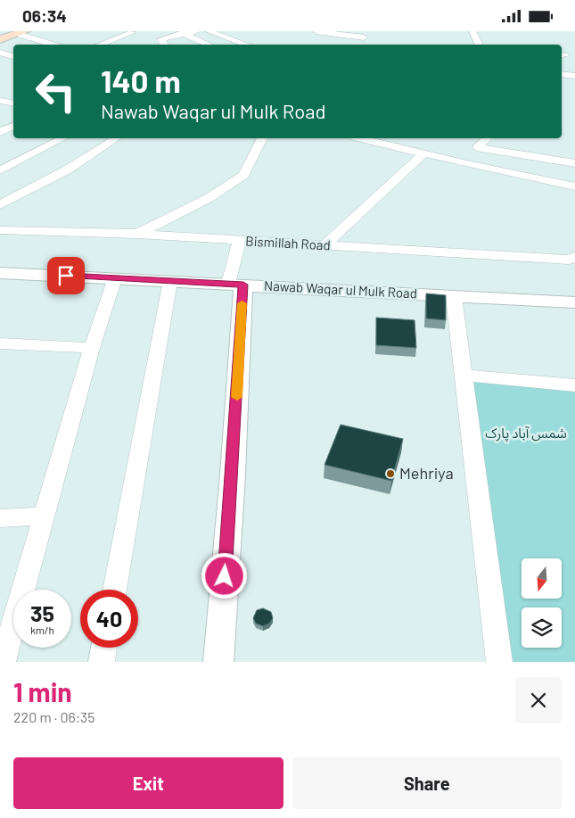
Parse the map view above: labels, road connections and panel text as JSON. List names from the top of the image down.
{
  "streets": {
    "street": ["Bismillah Road", "Nawab Waqar ul Mulk Road"]
  },
  "parks": ["شمس آباد پارک"],
  "places": ["Mehriya"],
  "north": "bottom",
  "page": {
    "status": "06:34",
    "turn": ["140 m", "Nawab Waqar ul Mulk Road"],
    "speed": "35 km/h",
    "limit": "40",
    "heading": ["1 min", "220 m · 06:35"],
    "buttons": ["Exit", "Share"]
  }
}
